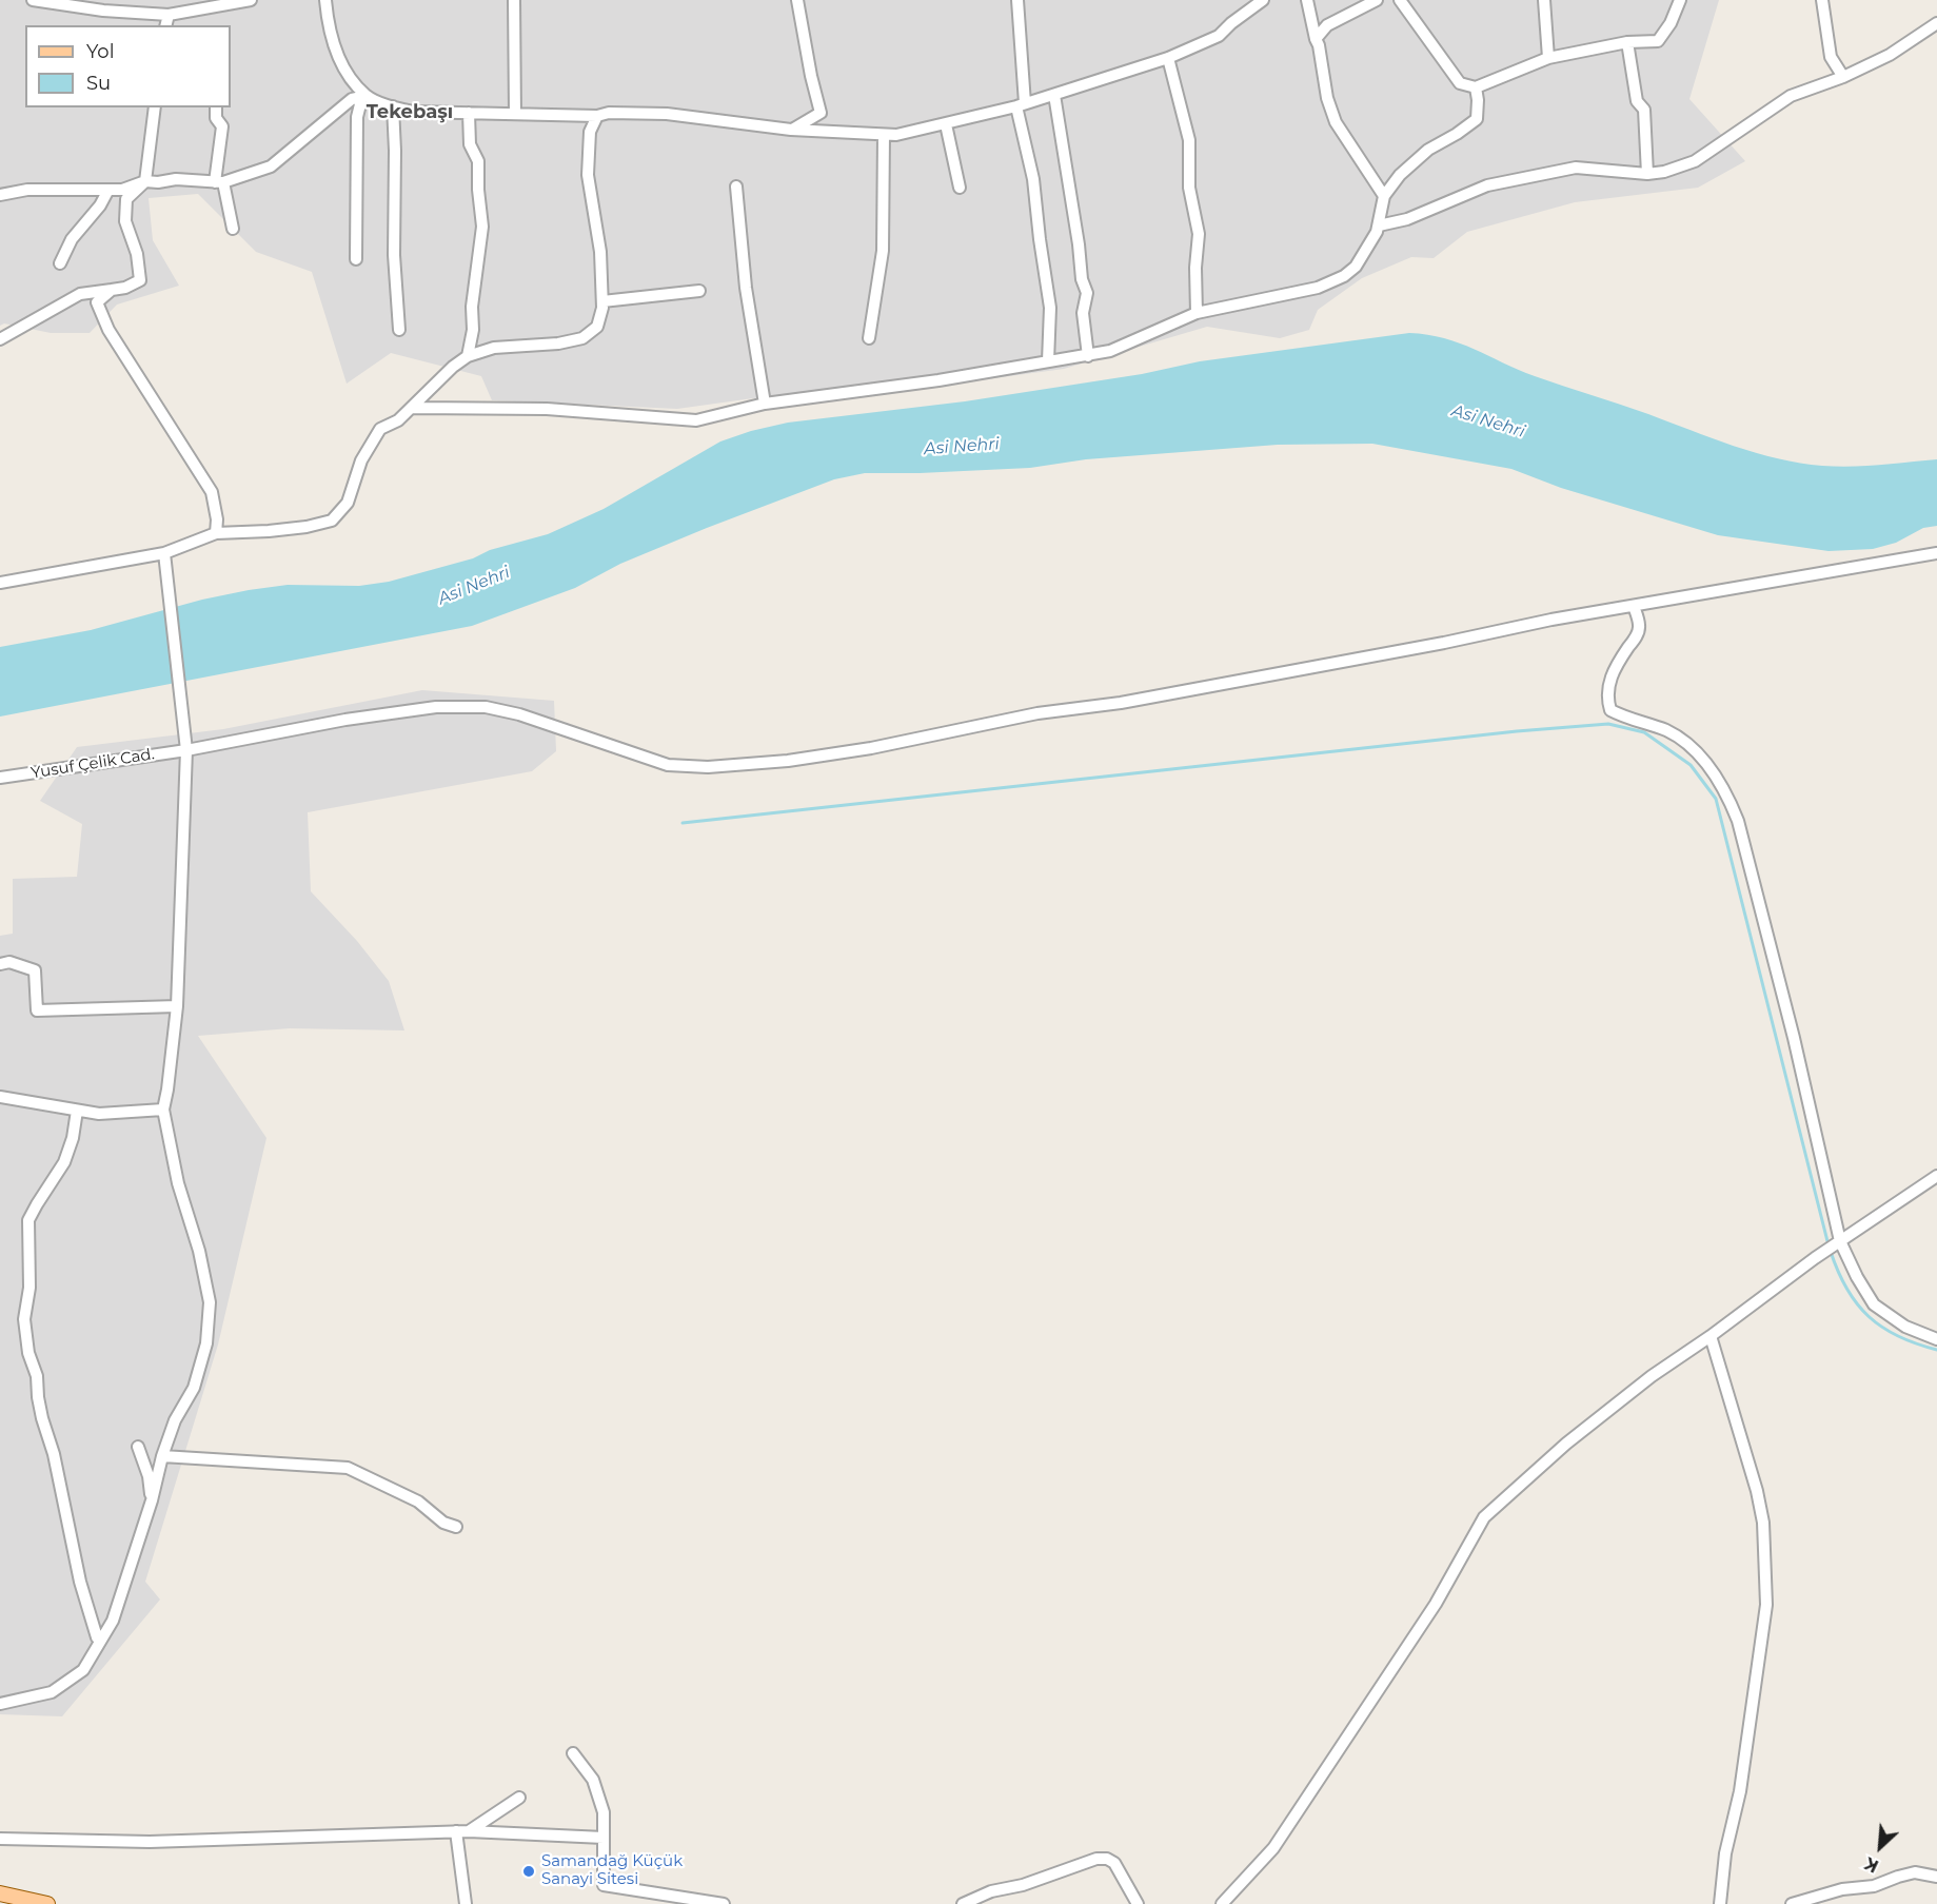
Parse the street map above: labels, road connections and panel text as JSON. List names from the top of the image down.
{
  "streets": {
    "street": ["Yusuf Çelik Cad."]
  },
  "districts": ["Tekebaşı"],
  "water": ["Asi Nehri"],
  "places": ["Samandağ Küçük Sanayi Sitesi"],
  "legend": ["Yol", "Su"],
  "north": "bottom left"
}
